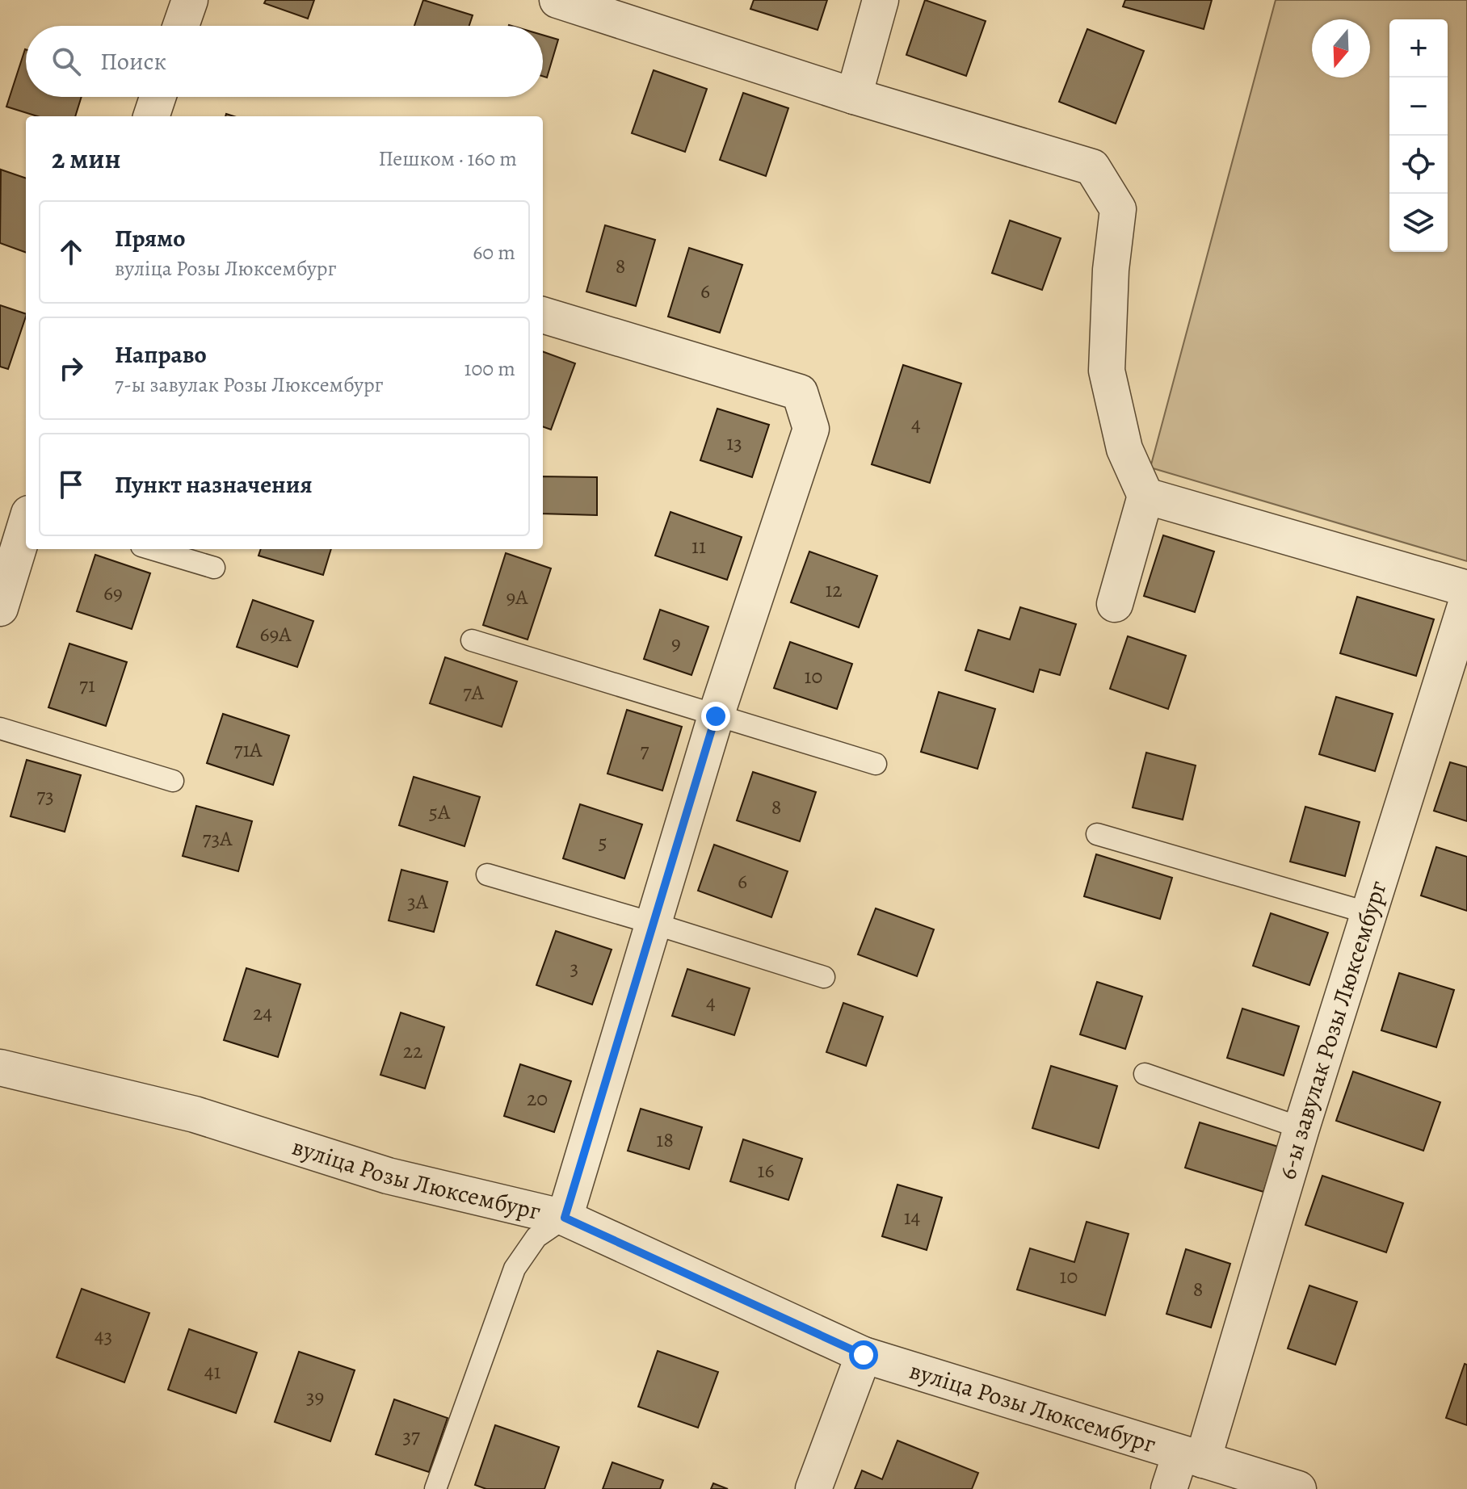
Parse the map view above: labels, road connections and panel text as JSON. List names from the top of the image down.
{
  "streets": {
    "street": ["6-ы завулак Розы Люксембург", "вуліца Розы Люксембург"]
  },
  "crossings": [
    ["6-ы завулак Розы Люксембург", "вуліца Розы Люксембург"]
  ],
  "house_numbers": [
    "8",
    "6",
    "4",
    "13",
    "11",
    "12",
    "69",
    "9А",
    "69А",
    "9",
    "10",
    "71",
    "7А",
    "71А",
    "7",
    "73",
    "8",
    "5А",
    "73А",
    "5",
    "6",
    "3А",
    "3",
    "4",
    "24",
    "22",
    "20",
    "18",
    "16",
    "14",
    "10",
    "8",
    "43",
    "41",
    "39",
    "37"
  ],
  "north": "bottom",
  "page": {
    "map_buttons": ["+", "−"],
    "search": "Поиск",
    "heading": ["2 мин", "Пешком · 160 m"],
    "list": [
      ["Прямо", "вуліца Розы Люксембург", "60 m"],
      ["Направо", "7-ы завулак Розы Люксембург", "100 m"],
      "Пункт назначения"
    ]
  }
}
